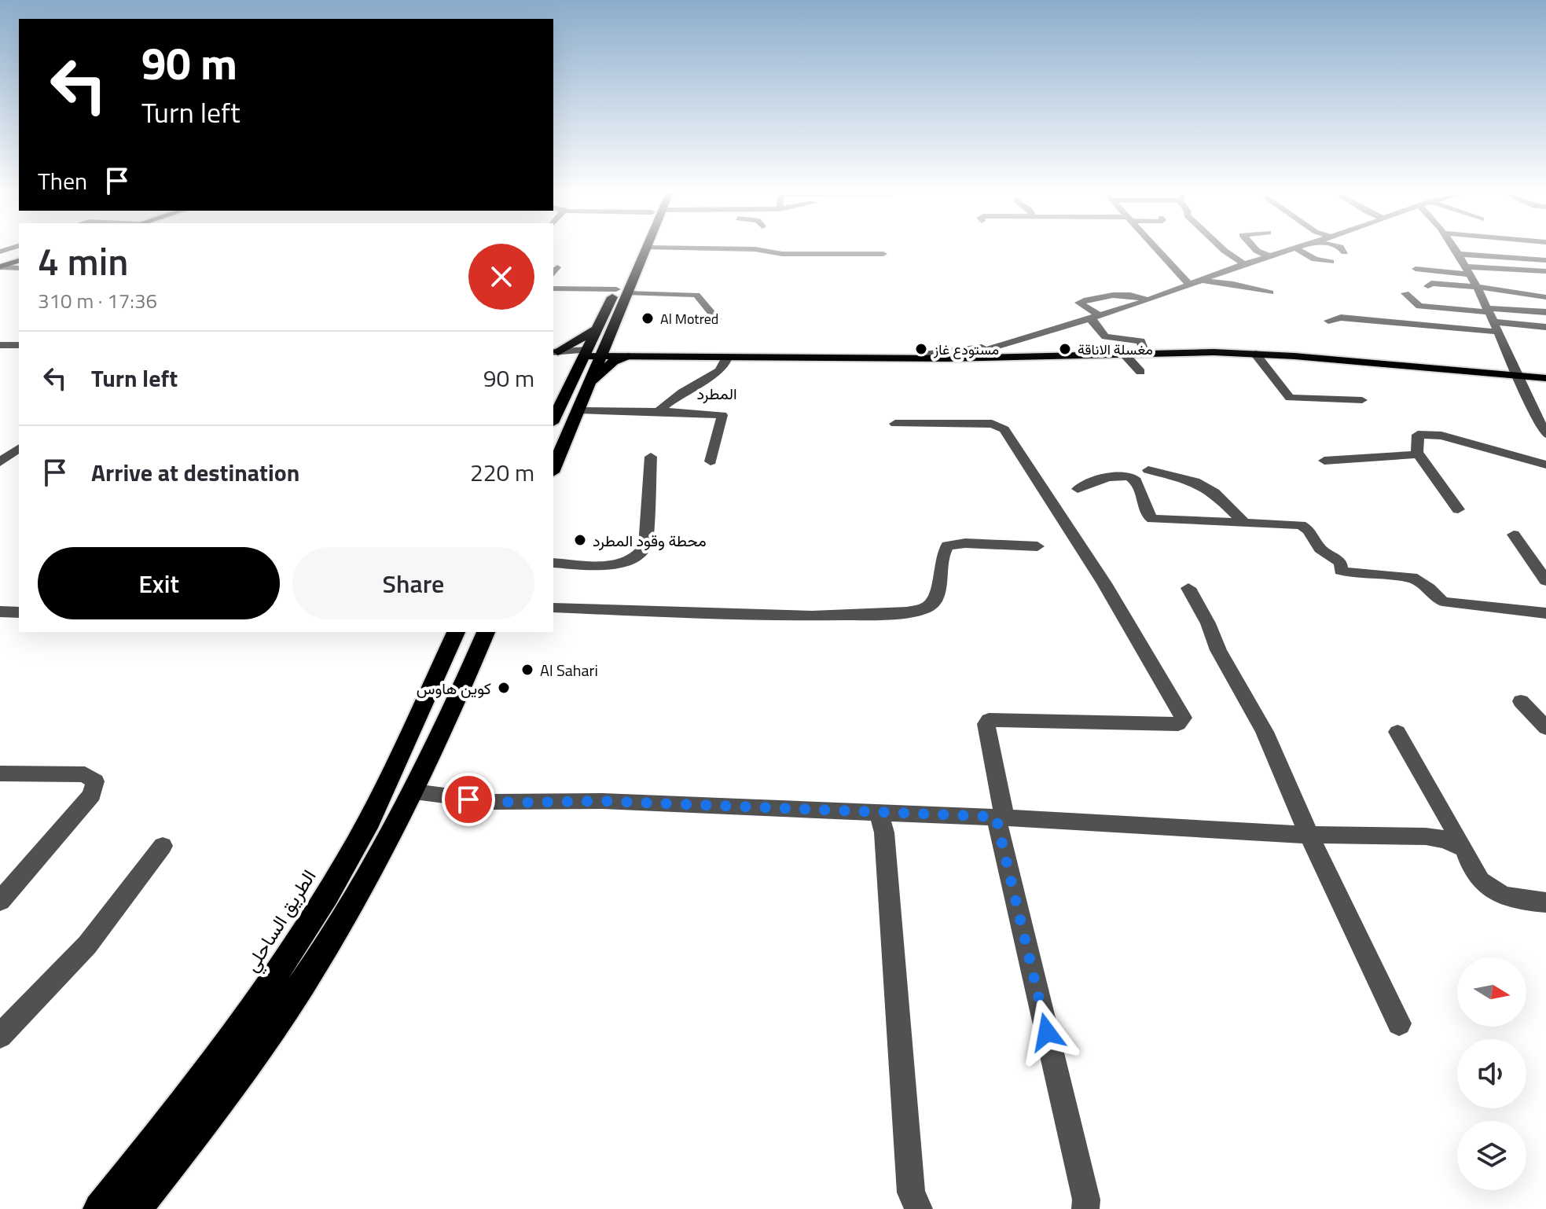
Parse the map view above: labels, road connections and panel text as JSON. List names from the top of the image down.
{
  "streets": {
    "highway": ["الطريق الساحلي"]
  },
  "districts": ["المطرد"],
  "places": [
    "Al Motred",
    "مستودع غاز",
    "مغسلة الاناقة",
    "محطة وقود المطرد",
    "Al Sahari",
    "كوين هاوس"
  ],
  "north": "right",
  "page": {
    "turn": ["90 m", "Turn left"],
    "then": "Then",
    "heading": ["4 min", "310 m · 17:36"],
    "list": [
      {
        "name": "Turn left",
        "value": "90 m"
      },
      {
        "name": "Arrive at destination",
        "value": "220 m"
      }
    ],
    "buttons": ["Exit", "Share"]
  }
}
